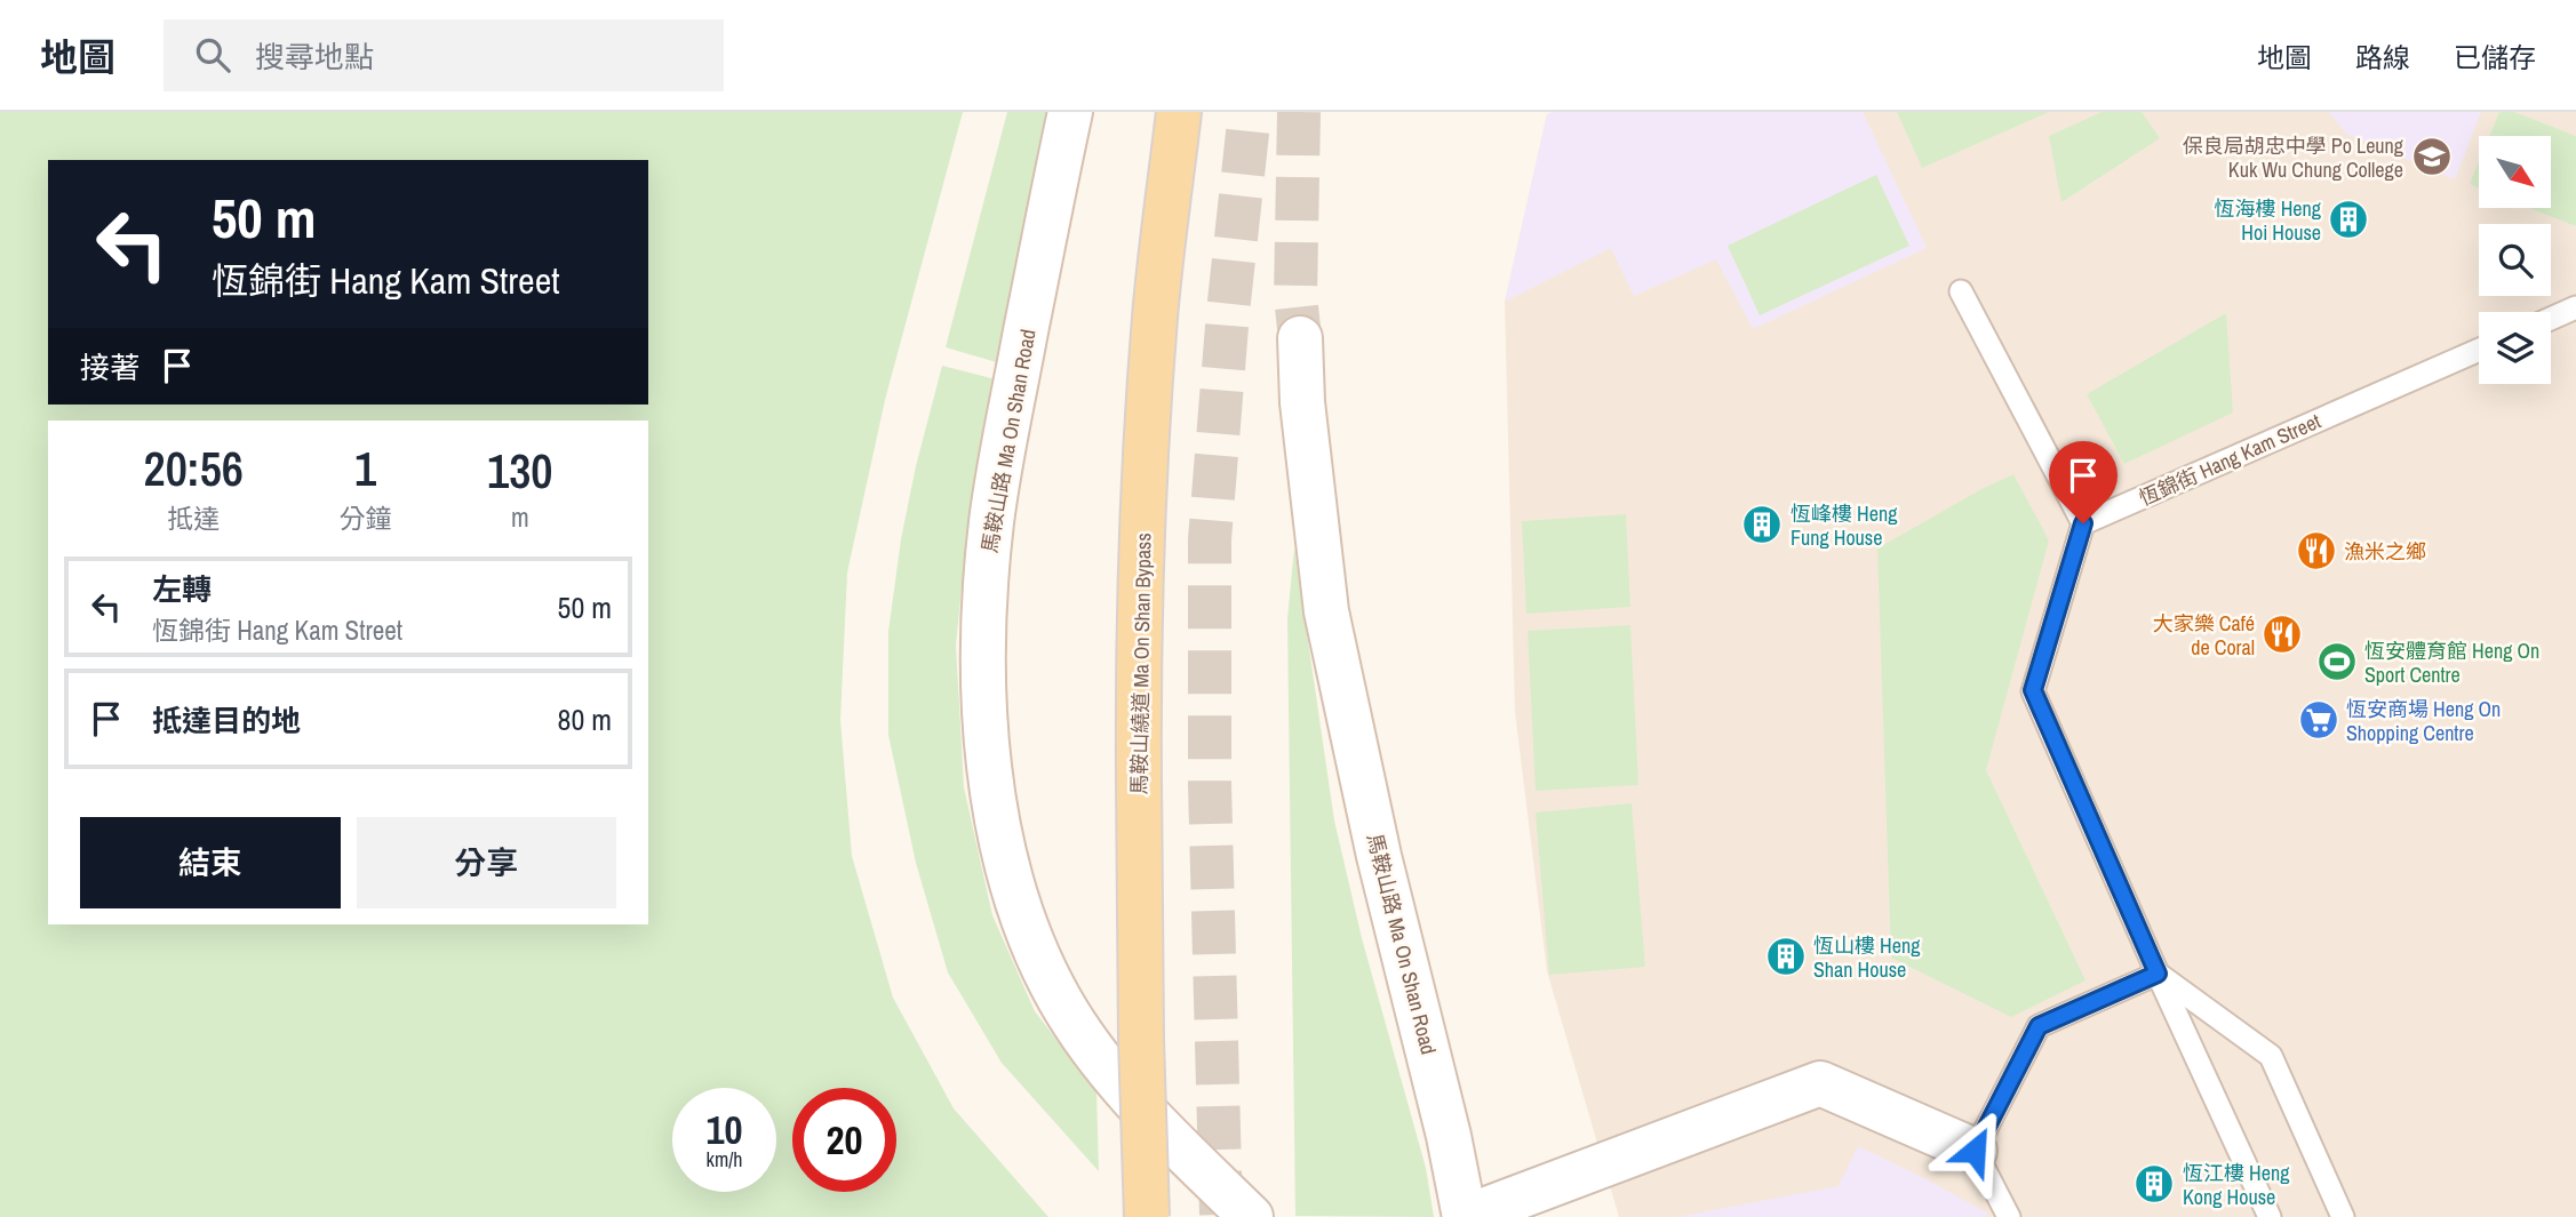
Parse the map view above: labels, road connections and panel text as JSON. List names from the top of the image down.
{
  "streets": {
    "main road": ["馬鞍山路 Ma On Shan Road", "馬鞍山繞道 Ma On Shan Bypass"],
    "lane": ["恆錦街 Hang Kam Street"]
  },
  "places": {
    "school or university": ["保良局胡忠中學 Po Leung Kuk Wu Chung College"],
    "building": [
      "恆海樓 Heng Hoi House",
      "恆峰樓 Heng Fung House",
      "恆山樓 Heng Shan House",
      "恆江樓 Heng Kong House"
    ],
    "restaurant": ["漁米之鄉", "大家樂 Café de Coral"],
    "sports": ["恆安體育館 Heng On Sport Centre"],
    "supermarket": ["恆安商場 Heng On Shopping Centre"]
  },
  "north": "bottom right",
  "page": {
    "header": "地圖",
    "search": "搜尋地點",
    "nav": ["地圖", "路線", "已儲存"],
    "turn": ["50 m", "恆錦街 Hang Kam Street"],
    "then": "接著",
    "eta": [
      "20:56",
      "抵達",
      "1",
      "分鐘",
      "130",
      "m"
    ],
    "list": [
      {
        "name": "左轉",
        "note": "恆錦街 Hang Kam Street",
        "value": "50 m"
      },
      {
        "name": "抵達目的地",
        "value": "80 m"
      }
    ],
    "buttons": ["結束", "分享"],
    "speed": "10 km/h",
    "limit": "20"
  }
}
